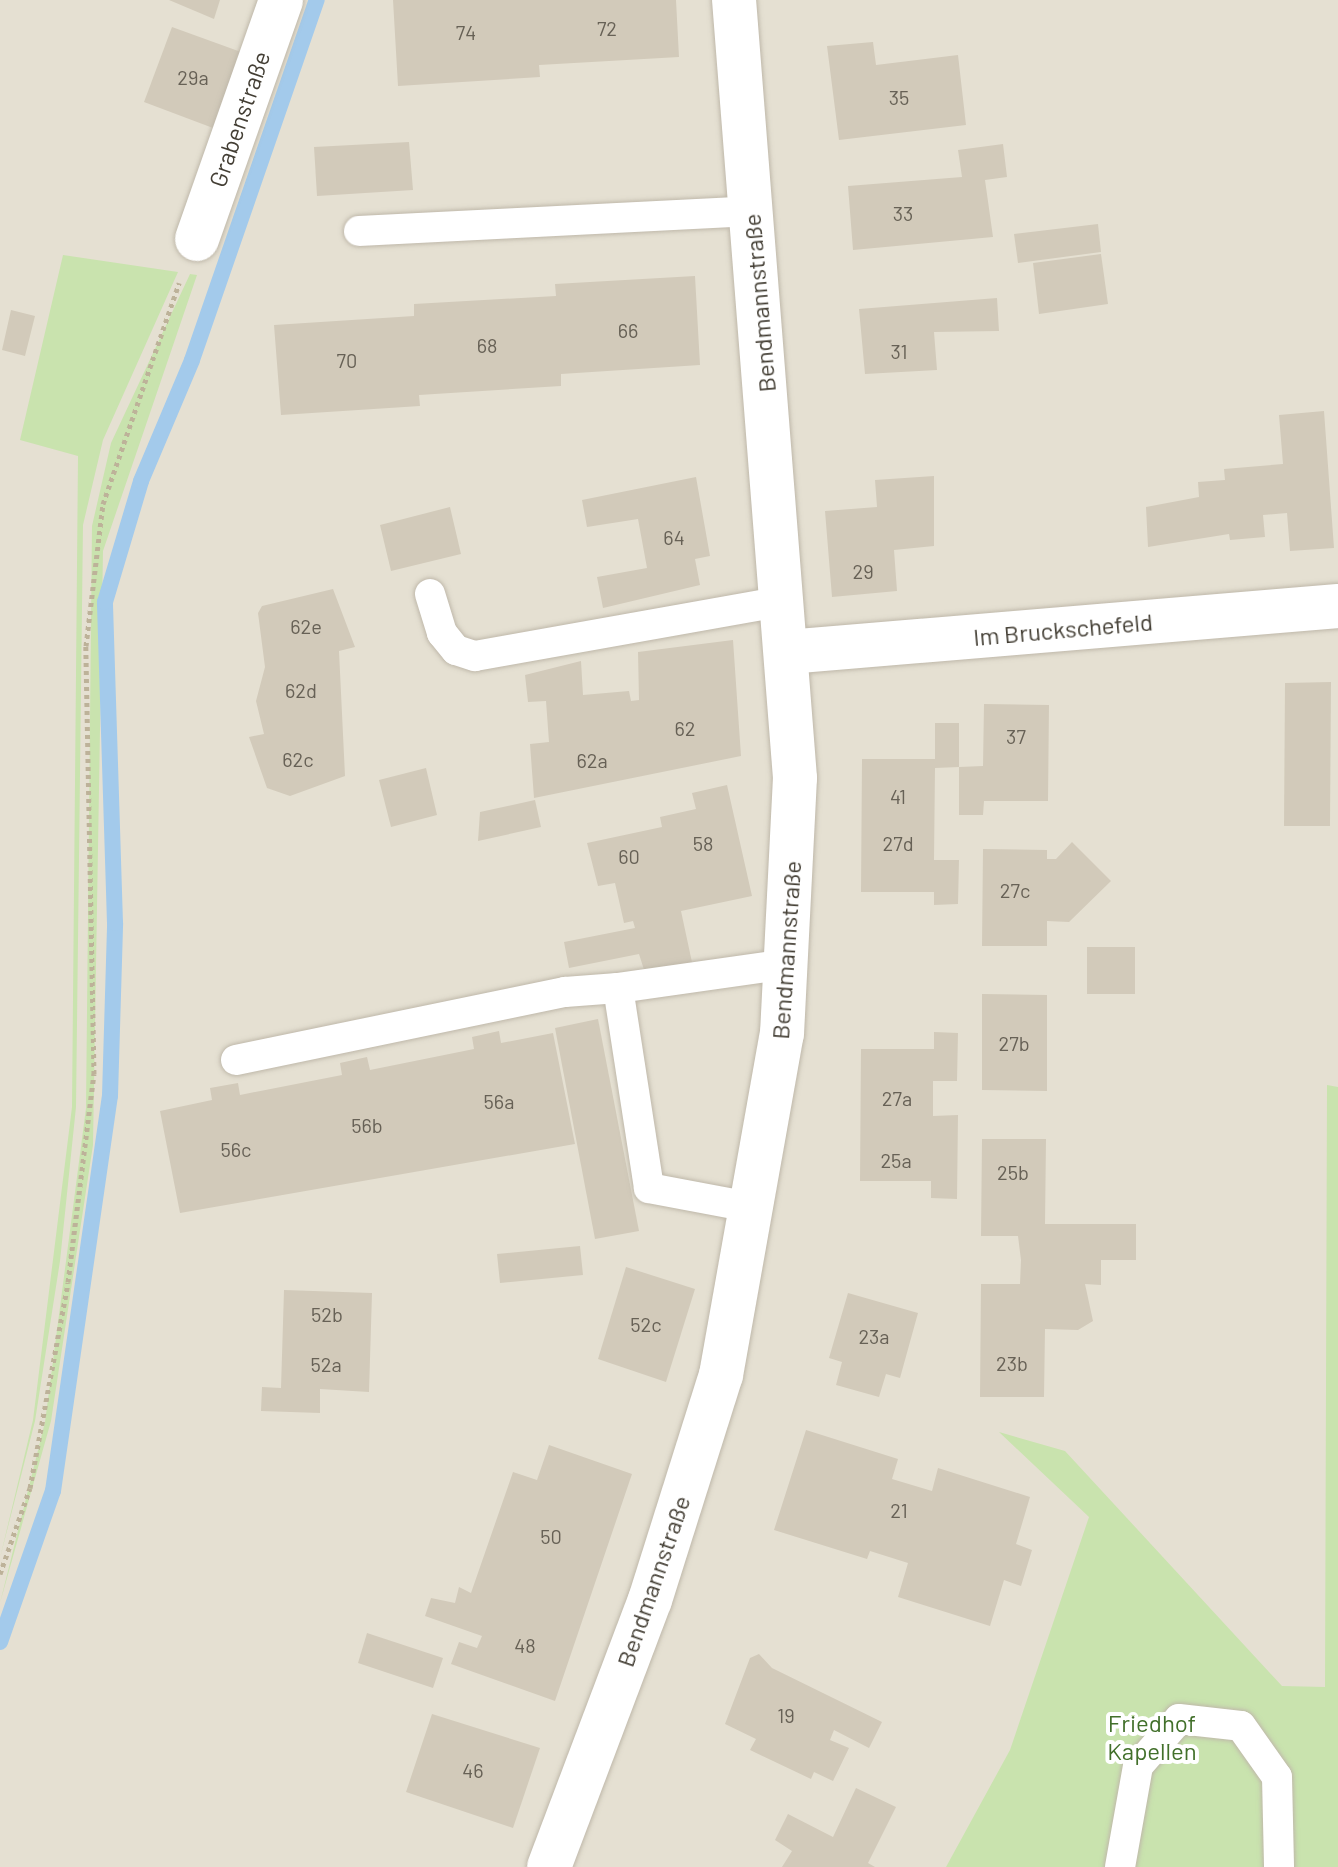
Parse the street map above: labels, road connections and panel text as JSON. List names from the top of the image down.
{
  "streets": {
    "street": ["Grabenstraße", "Bendmannstraße", "Im Bruckschefeld"]
  },
  "crossings": [
    ["Bendmannstraße", "Im Bruckschefeld"]
  ],
  "parks": ["Friedhof Kapellen"],
  "house_numbers": [
    "72",
    "74",
    "29a",
    "35",
    "33",
    "66",
    "68",
    "31",
    "70",
    "64",
    "29",
    "62e",
    "62d",
    "62",
    "37",
    "62c",
    "62a",
    "41",
    "58",
    "27d",
    "60",
    "27c",
    "27b",
    "27a",
    "56a",
    "56b",
    "56c",
    "25a",
    "25b",
    "52b",
    "52c",
    "23a",
    "23b",
    "52a",
    "21",
    "50",
    "48",
    "19",
    "46"
  ]
}
